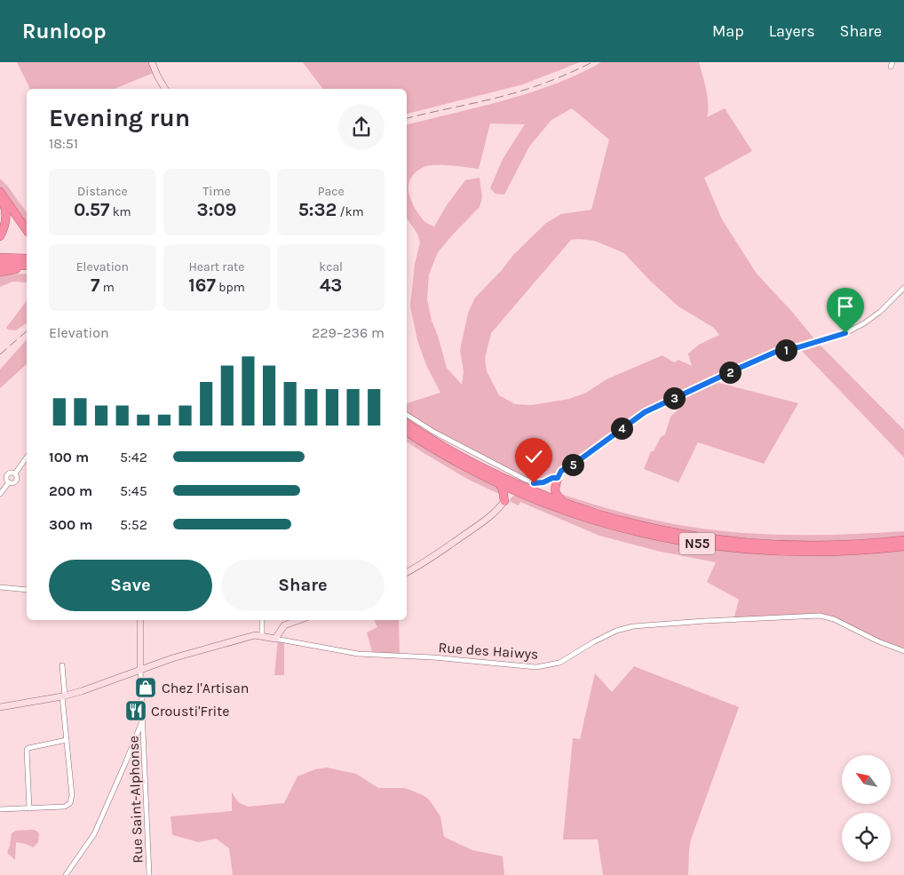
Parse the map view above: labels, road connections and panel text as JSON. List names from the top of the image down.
{
  "streets": {
    "highway": ["N55"],
    "street": ["Rue des Haiwys", "Rue Saint-Alphonse"]
  },
  "crossings": [
    ["Rue des Haiwys", "Rue Saint-Alphonse"]
  ],
  "places": {
    "shop": ["Chez l'Artisan"],
    "restaurant": ["Crousti'Frite"]
  },
  "north": "top left",
  "page": {
    "header": "Runloop",
    "nav": ["Map", "Layers", "Share"],
    "heading": ["Evening run", "18:51"],
    "stats": [
      ["Distance", "0.57 km"],
      ["Time", "3:09"],
      ["Pace", "5:32 /km"],
      ["Elevation", "7 m"],
      ["Heart rate", "167 bpm"],
      ["kcal", "43"]
    ],
    "chart": ["Elevation", "229–236 m"],
    "pins": [
      "1",
      "2",
      "3",
      "4",
      "5"
    ],
    "list": [
      {
        "name": "100 m",
        "note": "5:42"
      },
      {
        "name": "200 m",
        "note": "5:45"
      },
      {
        "name": "300 m",
        "note": "5:52"
      }
    ],
    "buttons": ["Save", "Share"]
  }
}
